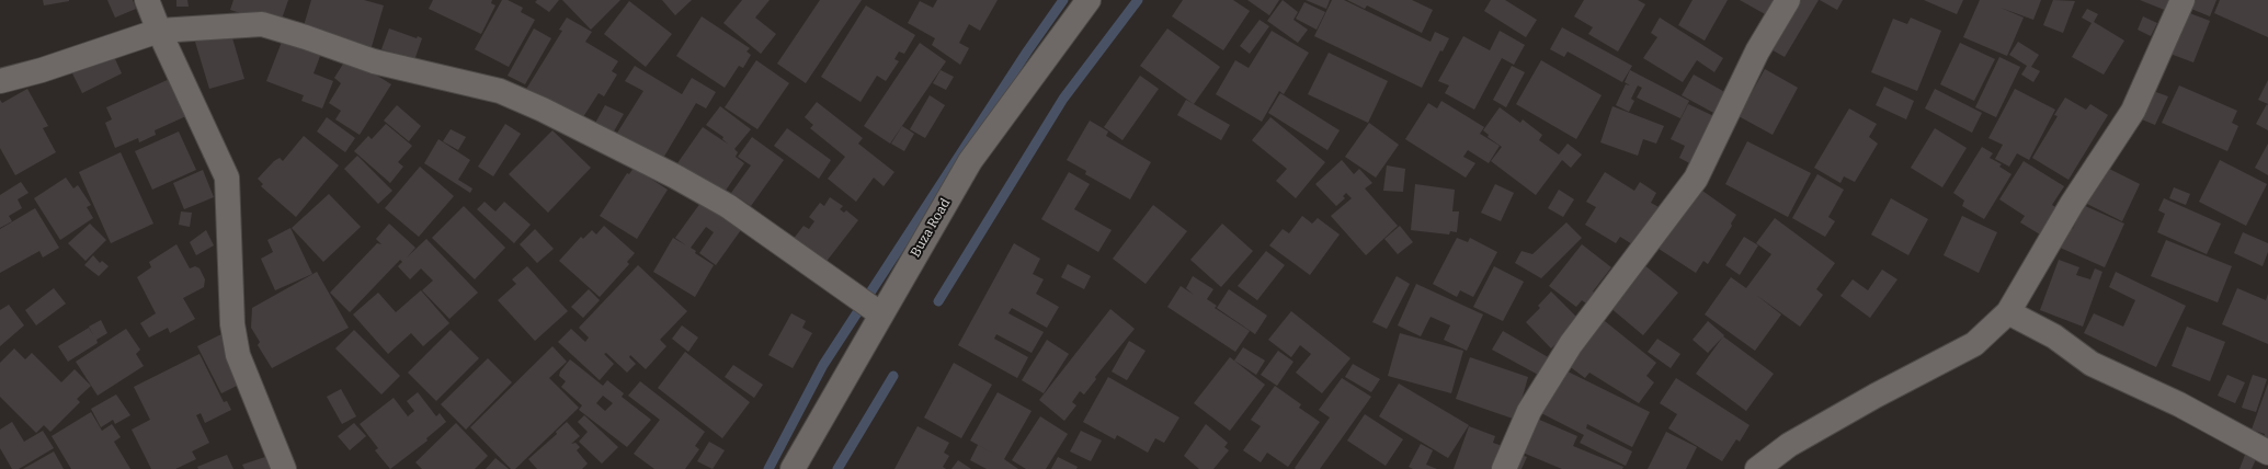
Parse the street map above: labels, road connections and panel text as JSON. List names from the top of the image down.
{
  "streets": {
    "street": ["Buza Road"]
  }
}
